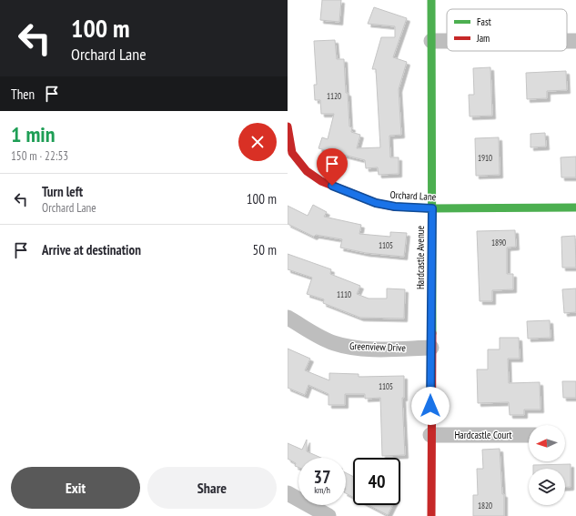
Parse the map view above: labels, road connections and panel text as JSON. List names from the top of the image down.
{
  "streets": {
    "street": [
      "Orchard Lane",
      "Hardcastle Avenue",
      "Greenview Drive",
      "Hardcastle Court"
    ]
  },
  "crossings": [
    ["Orchard Lane", "Hardcastle Avenue"],
    ["Hardcastle Avenue", "Greenview Drive"],
    ["Hardcastle Avenue", "Hardcastle Court"]
  ],
  "house_numbers": [
    "1120",
    "1910",
    "1890",
    "1105",
    "1110",
    "1105",
    "1820"
  ],
  "legend": ["Fast", "Jam"],
  "north": "left",
  "page": {
    "turn": ["100 m", "Orchard Lane"],
    "then": "Then",
    "heading": ["1 min", "150 m · 22:53"],
    "list": [
      {
        "name": "Turn left",
        "note": "Orchard Lane",
        "value": "100 m"
      },
      {
        "name": "Arrive at destination",
        "value": "50 m"
      }
    ],
    "speed": "37 km/h",
    "limit": "40",
    "buttons": ["Exit", "Share"]
  }
}
